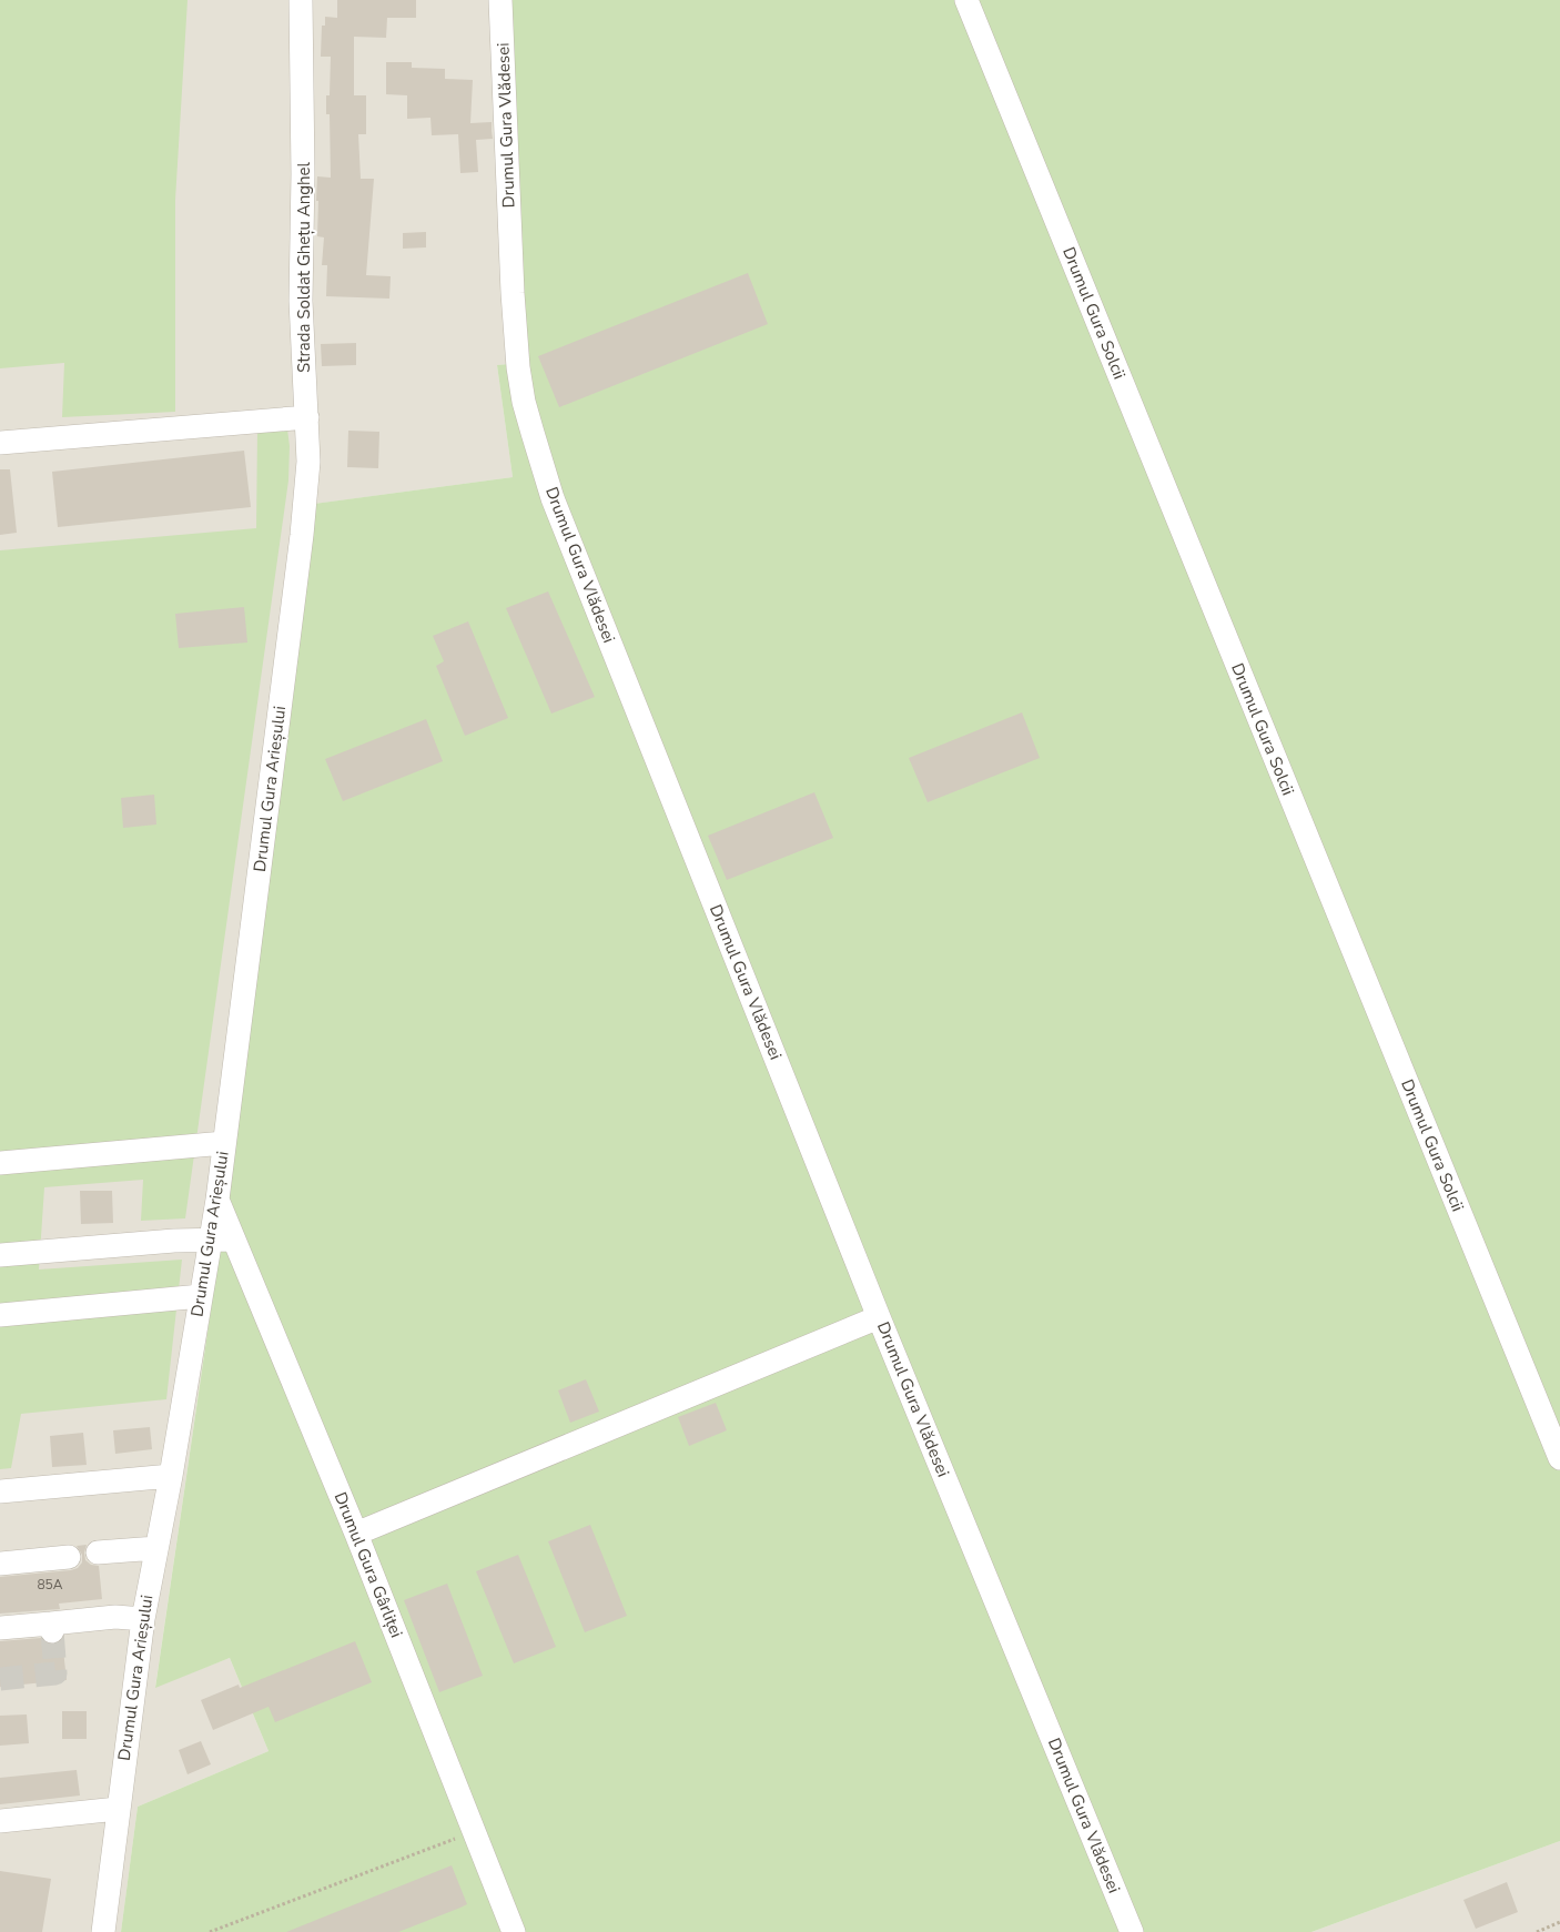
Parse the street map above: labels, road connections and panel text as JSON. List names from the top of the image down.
{
  "streets": {
    "street": [
      "Drumul Gura Vlădesei",
      "Strada Soldat Ghețu Anghel",
      "Drumul Gura Solcii",
      "Drumul Gura Arieșului",
      "Drumul Gura Gârliței"
    ]
  },
  "crossings": [
    ["Strada Soldat Ghețu Anghel", "Drumul Gura Arieșului"],
    ["Drumul Gura Arieșului", "Drumul Gura Gârliței"]
  ],
  "house_numbers": ["85A"]
}
